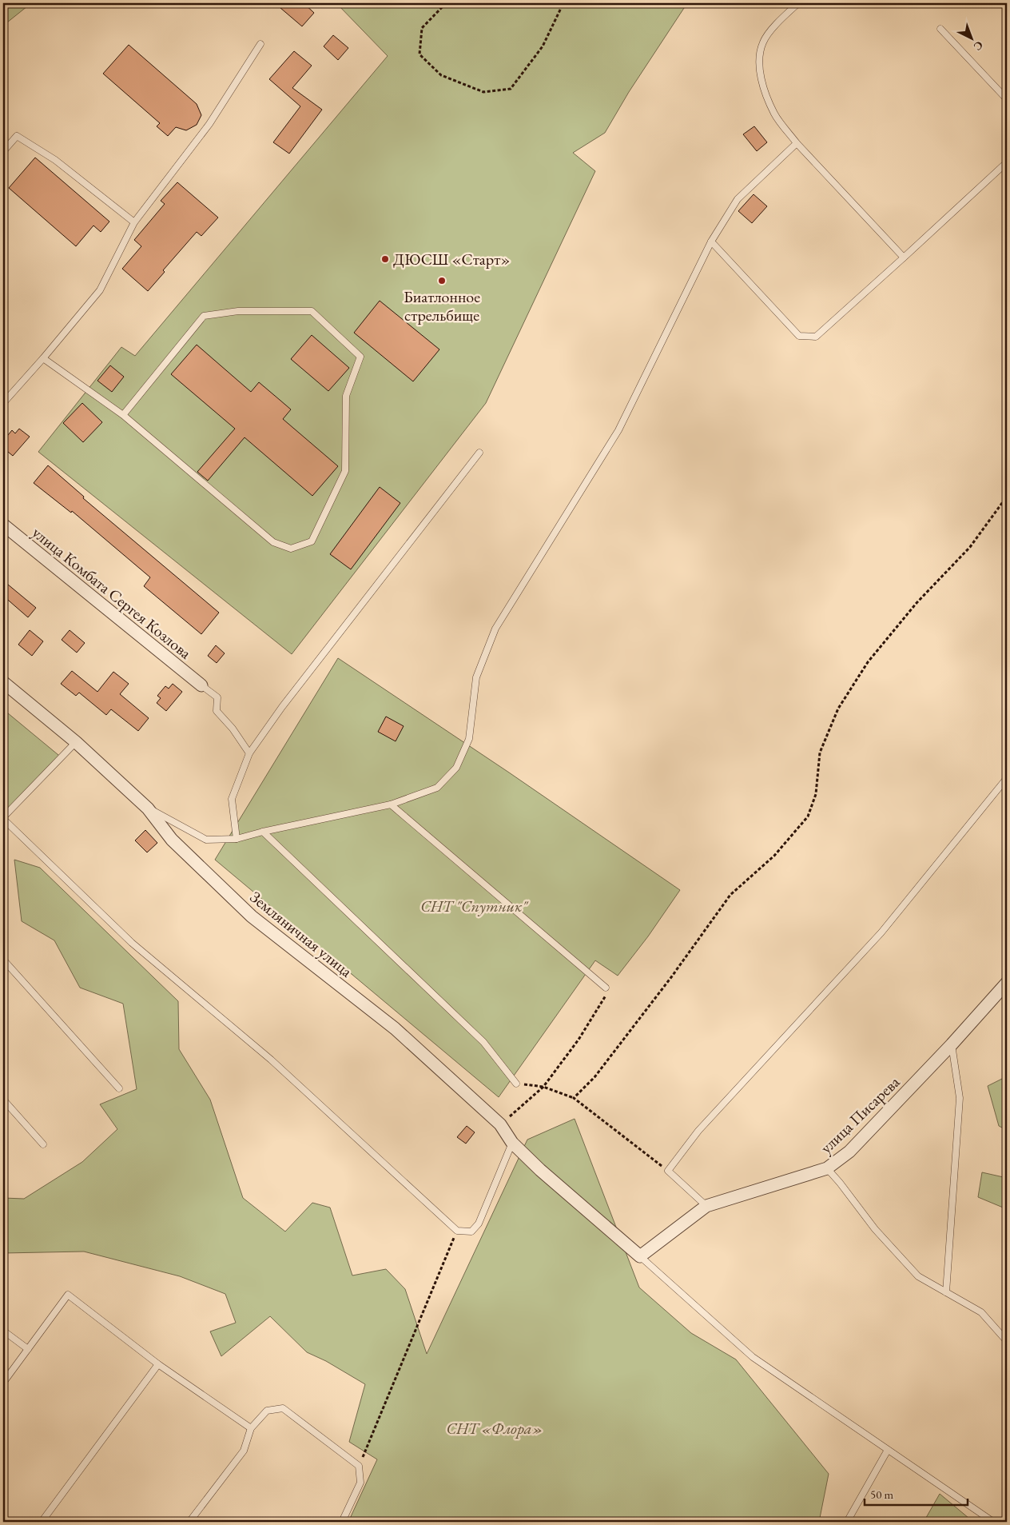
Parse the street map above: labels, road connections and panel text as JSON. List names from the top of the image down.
{
  "streets": {
    "street": ["улица Комбата Сергея Козлова", "Земляничная улица", "улица Писарева"]
  },
  "crossings": [
    ["Земляничная улица", "улица Писарева"]
  ],
  "parks": ["СНТ \"Спутник\"", "СНТ «Флора»"],
  "places": ["ДЮСШ «Старт»", "Биатлонное стрельбище"],
  "scale_bar": "50 m",
  "north": "bottom right"
}
